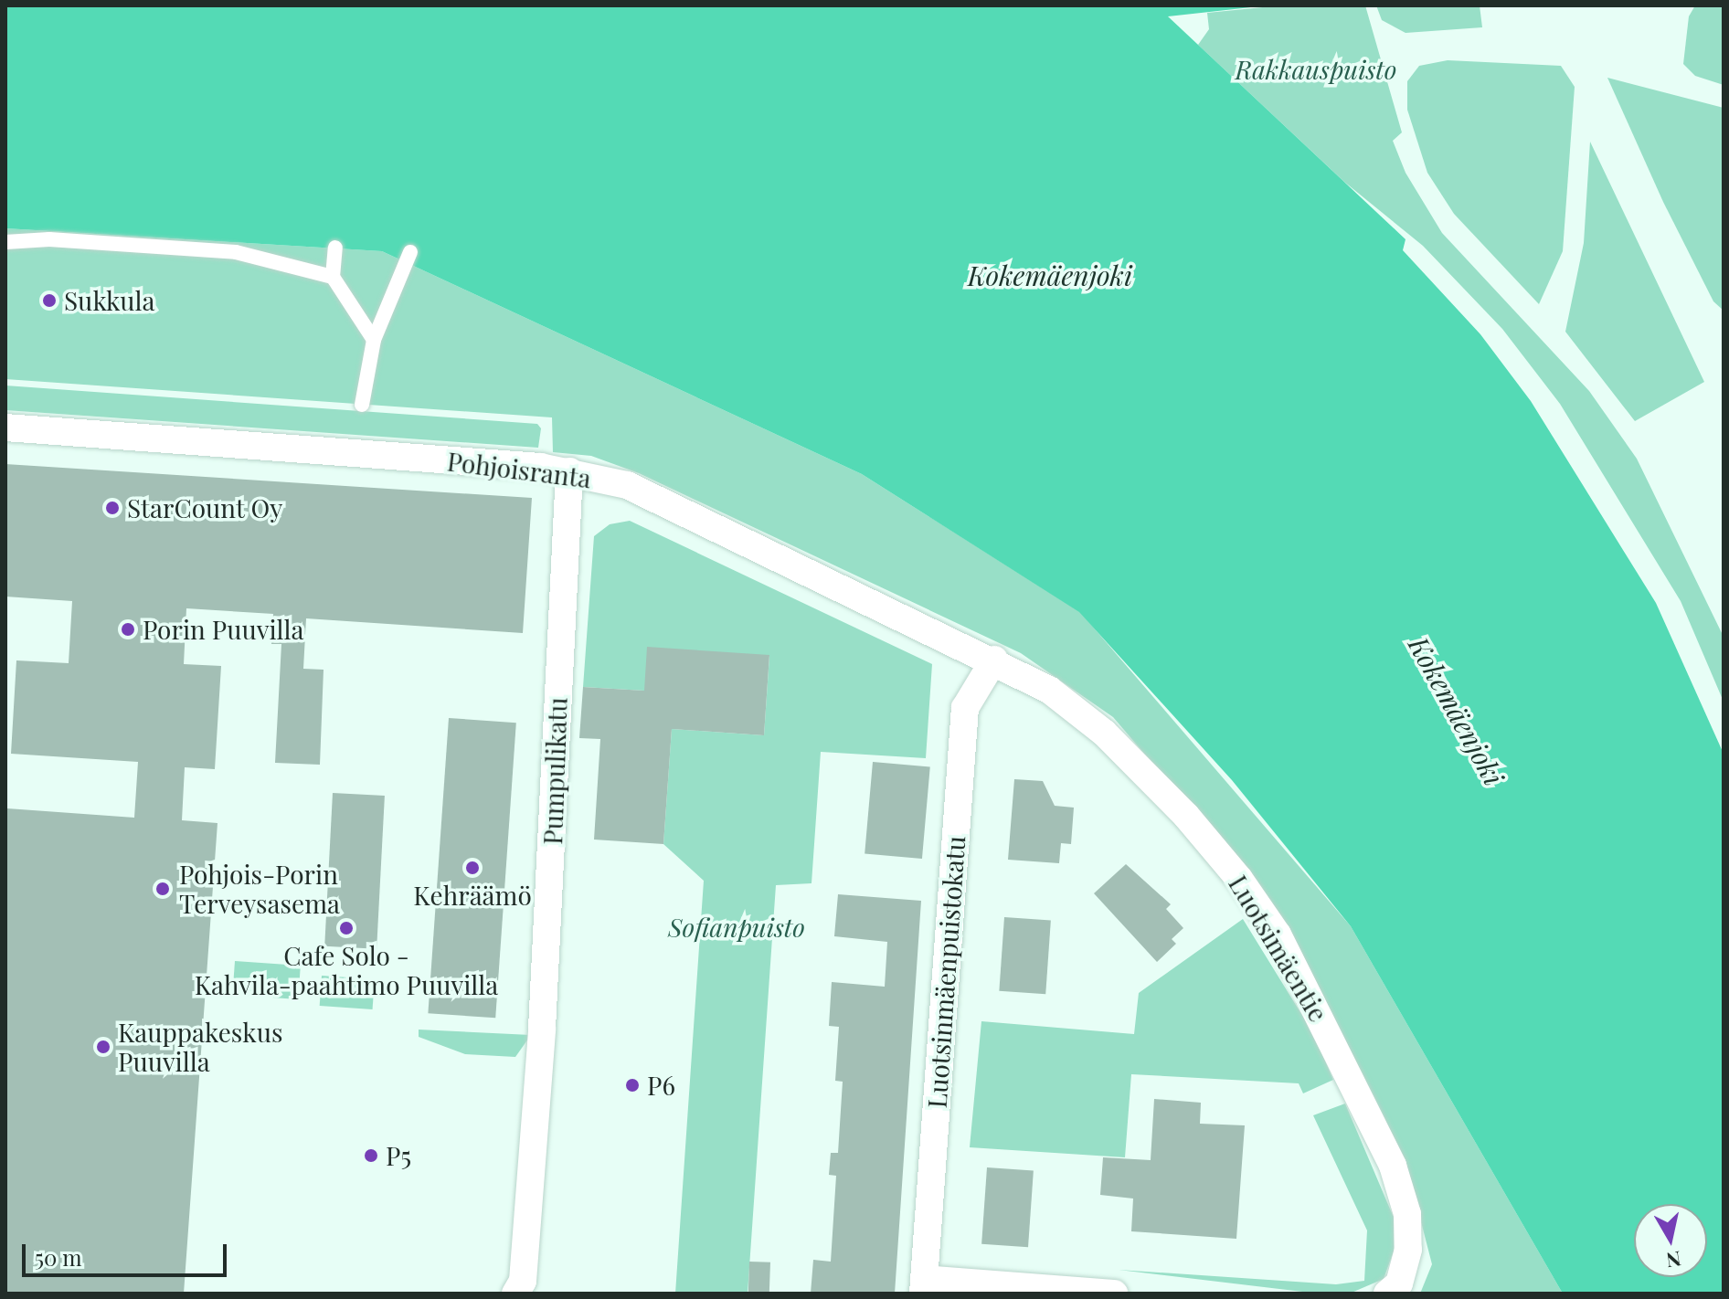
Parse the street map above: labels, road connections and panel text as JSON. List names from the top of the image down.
{
  "streets": {
    "street": [
      "Pohjoisranta",
      "Pumpulikatu",
      "Luotsimäentie",
      "Luotsinmäenpuistokatu"
    ]
  },
  "crossings": [
    ["Pohjoisranta", "Pumpulikatu"],
    ["Pohjoisranta", "Luotsimäentie"],
    ["Pohjoisranta", "Luotsinmäenpuistokatu"],
    ["Luotsimäentie", "Luotsinmäenpuistokatu"]
  ],
  "water": ["Kokemäenjoki"],
  "parks": ["Rakkauspuisto", "Sofianpuisto"],
  "places": [
    "Sukkula",
    "StarCount Oy",
    "Porin Puuvilla",
    "Kehräämö",
    "Pohjois-Porin Terveysasema",
    "Cafe Solo - Kahvila-paahtimo Puuvilla",
    "Kauppakeskus Puuvilla",
    "P6",
    "P5"
  ],
  "scale_bar": "50 m",
  "north": "bottom"
}
